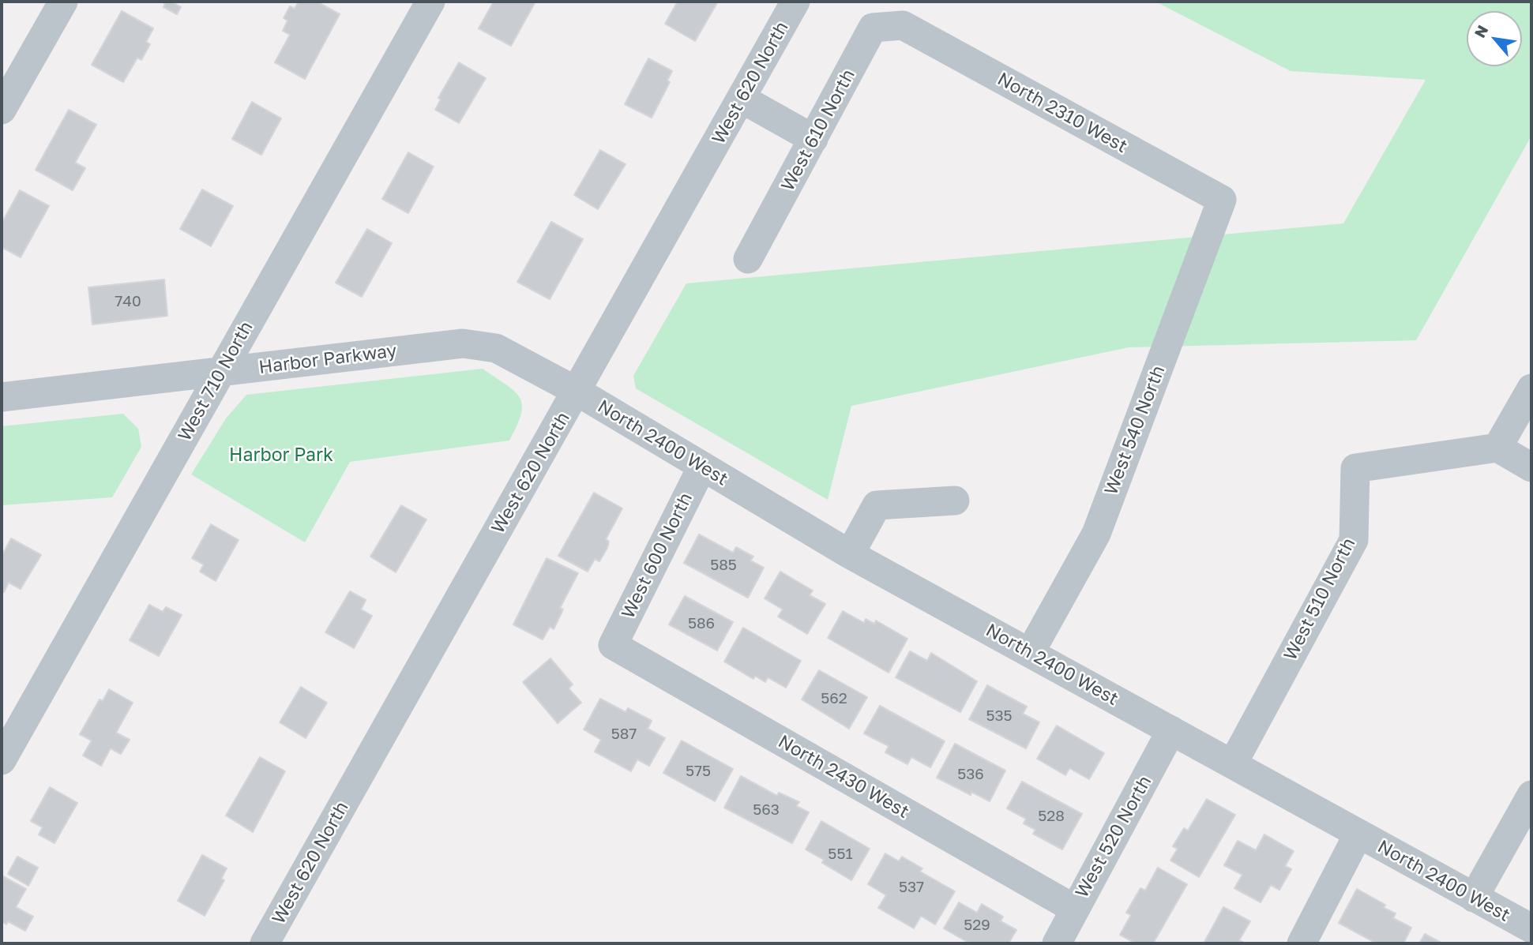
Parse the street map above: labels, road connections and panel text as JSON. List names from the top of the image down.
{
  "streets": {
    "street": [
      "West 620 North",
      "North 2310 West",
      "West 610 North",
      "Harbor Parkway",
      "West 710 North",
      "West 540 North",
      "North 2400 West",
      "West 600 North",
      "West 510 North",
      "North 2430 West",
      "West 520 North"
    ]
  },
  "crossings": [
    ["West 620 North", "Harbor Parkway"],
    ["West 620 North", "North 2400 West"],
    ["North 2310 West", "West 610 North"],
    ["North 2310 West", "West 540 North"],
    ["Harbor Parkway", "West 710 North"],
    ["Harbor Parkway", "North 2400 West"],
    ["West 540 North", "North 2400 West"],
    ["North 2400 West", "West 600 North"],
    ["North 2400 West", "West 510 North"],
    ["North 2400 West", "West 520 North"],
    ["West 600 North", "North 2430 West"],
    ["North 2430 West", "West 520 North"]
  ],
  "parks": ["Harbor Park"],
  "house_numbers": [
    "740",
    "585",
    "586",
    "562",
    "535",
    "587",
    "575",
    "536",
    "563",
    "528",
    "551",
    "537",
    "529"
  ],
  "north": "top left"
}
